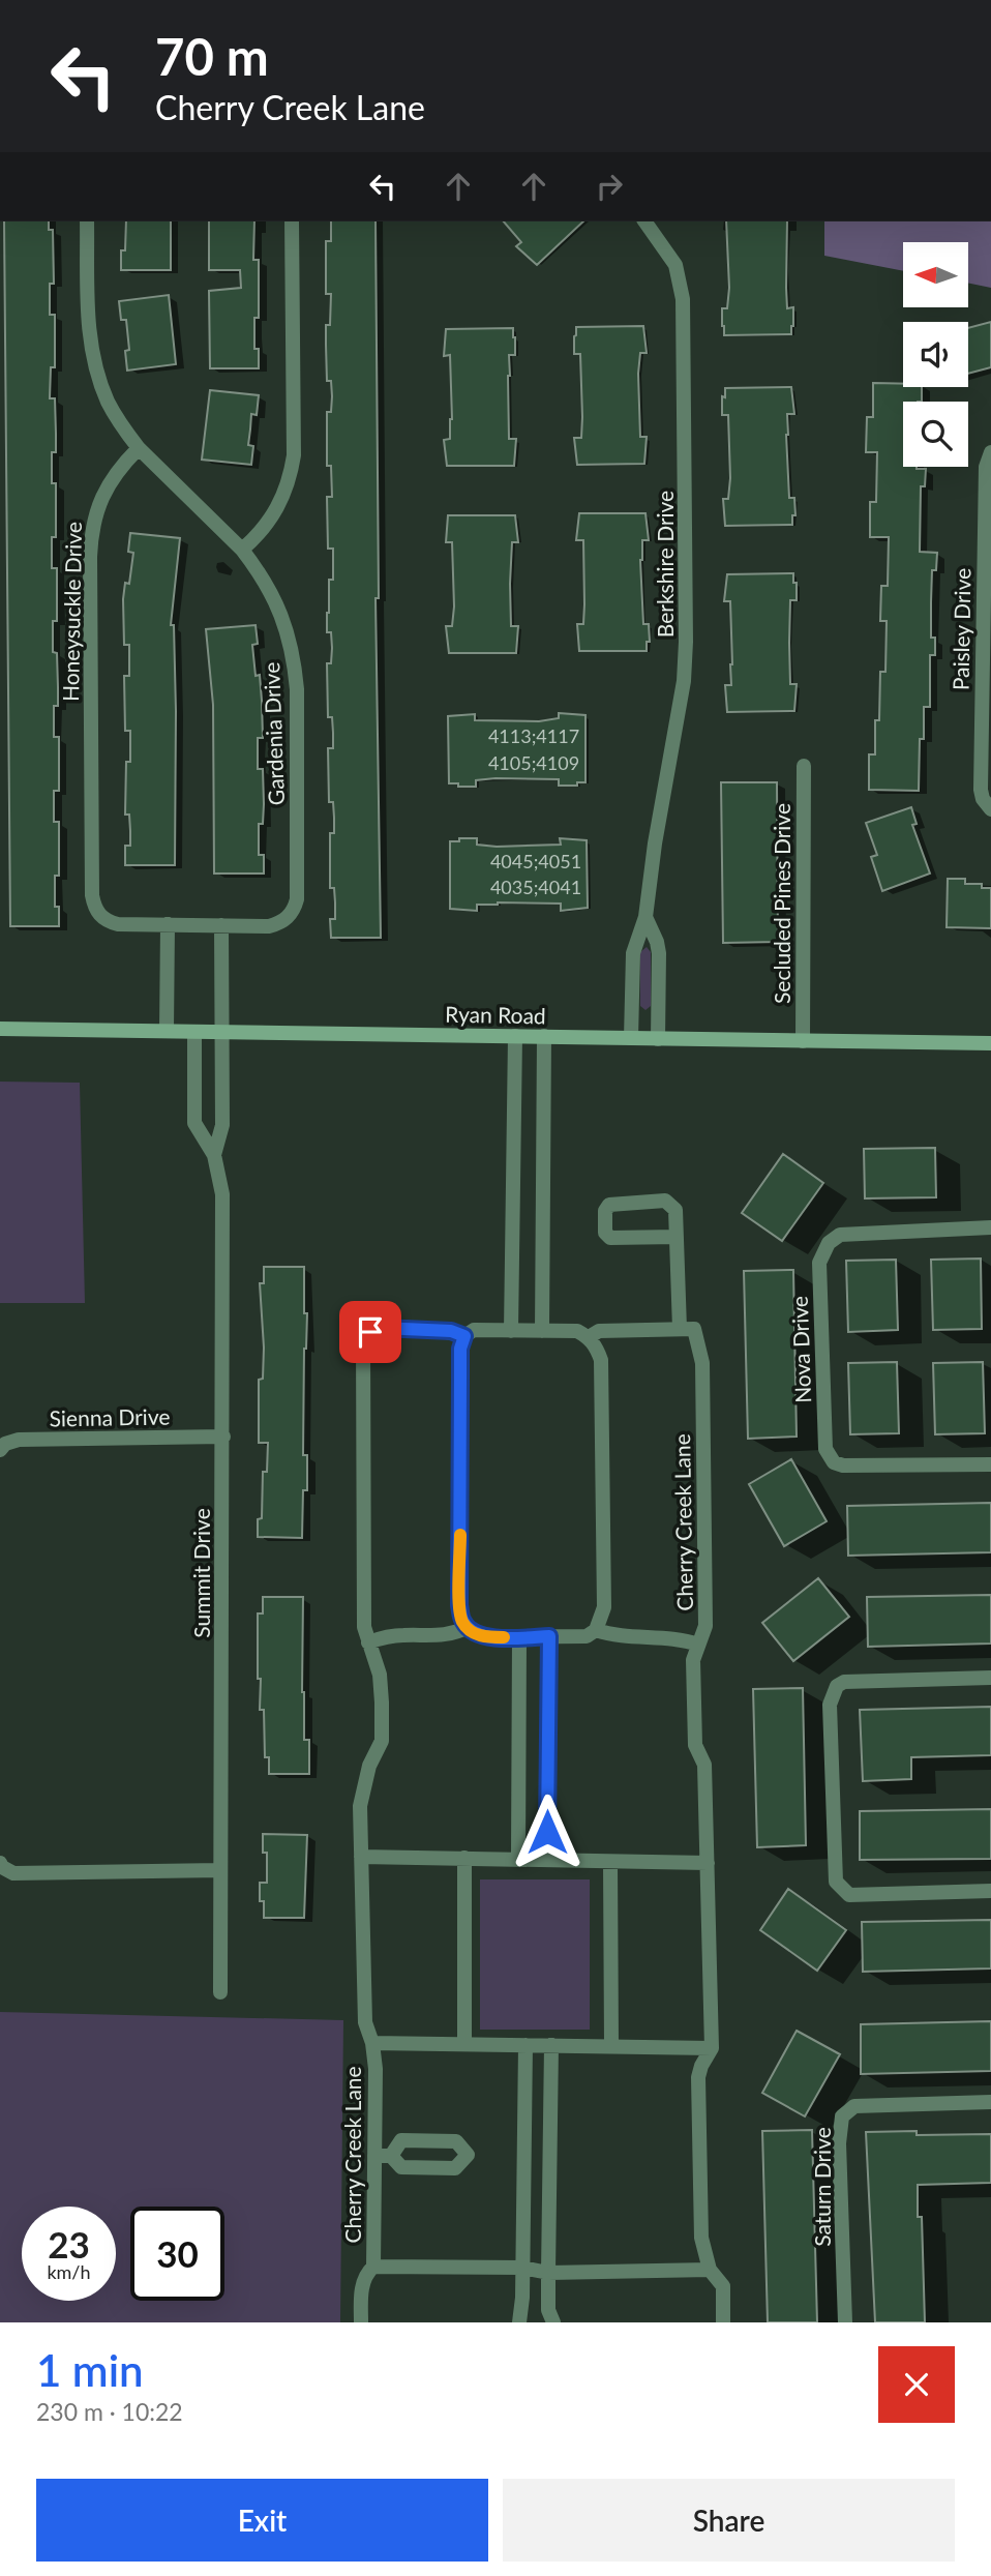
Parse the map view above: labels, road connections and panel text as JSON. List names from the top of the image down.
{
  "streets": {
    "main road": ["Ryan Road"],
    "street": [
      "Berkshire Drive",
      "Honeysuckle Drive",
      "Paisley Drive",
      "Gardenia Drive",
      "Secluded Pines Drive",
      "Nova Drive",
      "Sienna Drive",
      "Cherry Creek Lane",
      "Summit Drive",
      "Saturn Drive"
    ]
  },
  "crossings": [
    ["Berkshire Drive", "Ryan Road"],
    ["Honeysuckle Drive", "Gardenia Drive"],
    ["Secluded Pines Drive", "Ryan Road"],
    ["Ryan Road", "Summit Drive"],
    ["Sienna Drive", "Summit Drive"]
  ],
  "house_numbers": [
    "4113;4117",
    "4105;4109",
    "4045;4051",
    "4035;4041"
  ],
  "north": "left",
  "page": {
    "turn": ["70 m", "Cherry Creek Lane"],
    "speed": "23 km/h",
    "limit": "30",
    "heading": ["1 min", "230 m · 10:22"],
    "buttons": ["Exit", "Share"]
  }
}
